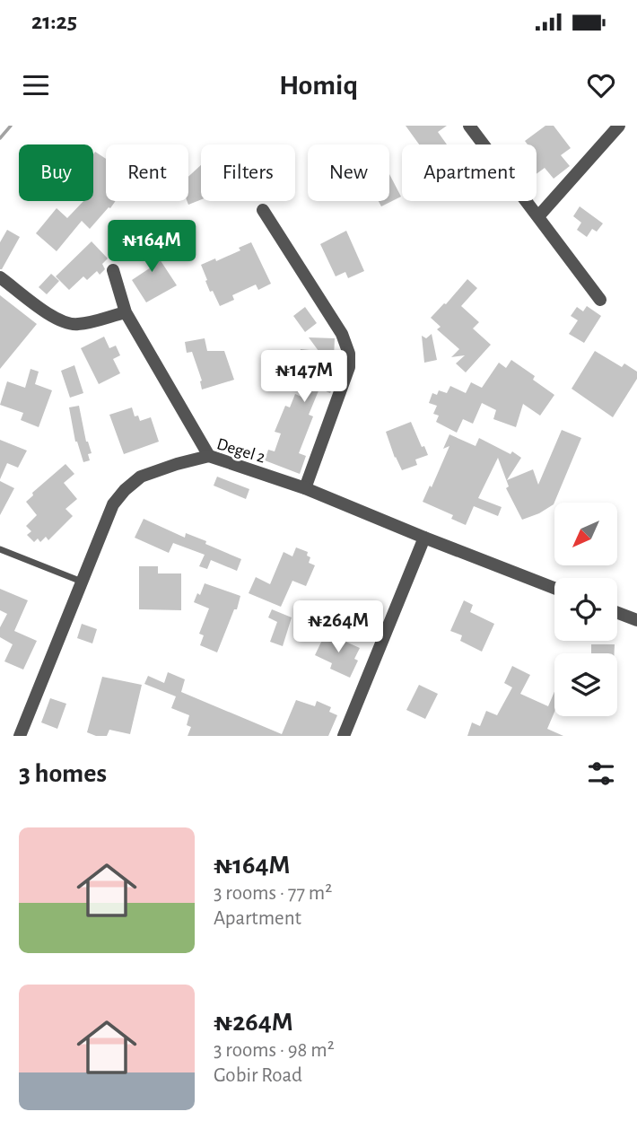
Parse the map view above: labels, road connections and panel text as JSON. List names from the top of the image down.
{
  "streets": {
    "street": ["Degel 2"]
  },
  "north": "bottom left",
  "page": {
    "status": "21:25",
    "header": "Homiq",
    "chip": [
      "Buy",
      "Rent",
      "Filters",
      "New",
      "Apartment"
    ],
    "price": ["₦164M", "₦147M", "₦264M"],
    "heading": "3 homes",
    "list": [
      {
        "name": "₦164M",
        "note": "3 rooms · 77 m² · Apartment"
      },
      {
        "name": "₦264M",
        "note": "3 rooms · 98 m² · Gobir Road"
      }
    ]
  }
}
